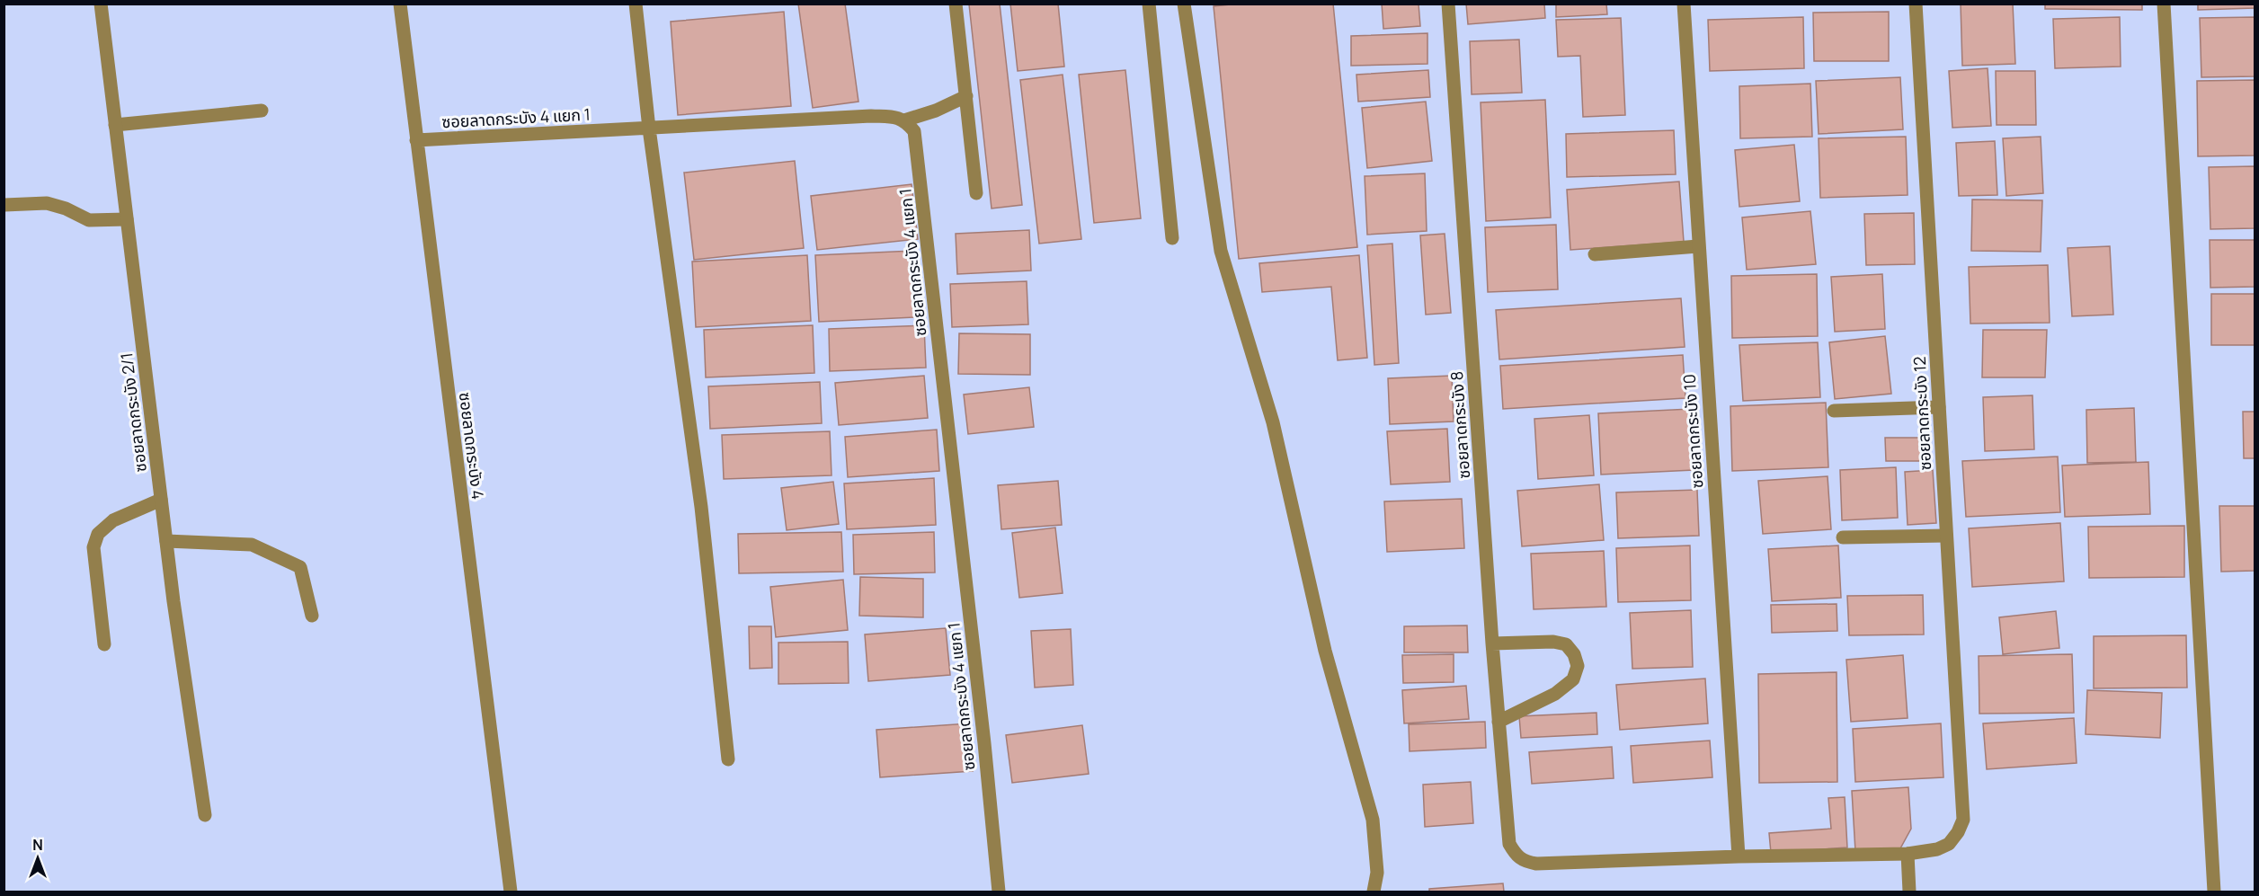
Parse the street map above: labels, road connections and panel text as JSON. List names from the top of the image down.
{
  "streets": {
    "street": [
      "ซอยลาดกระบัง 4 แยก 1",
      "ซอยลาดกระบัง 2/1",
      "ซอยลาดกระบัง 12",
      "ซอยลาดกระบัง 8",
      "ซอยลาดกระบัง 10",
      "ซอยลาดกระบัง 4"
    ]
  },
  "crossings": [
    ["ซอยลาดกระบัง 4 แยก 1", "ซอยลาดกระบัง 4"],
    ["ซอยลาดกระบัง 8", "ซอยลาดกระบัง 10"]
  ],
  "north": "top"
}
